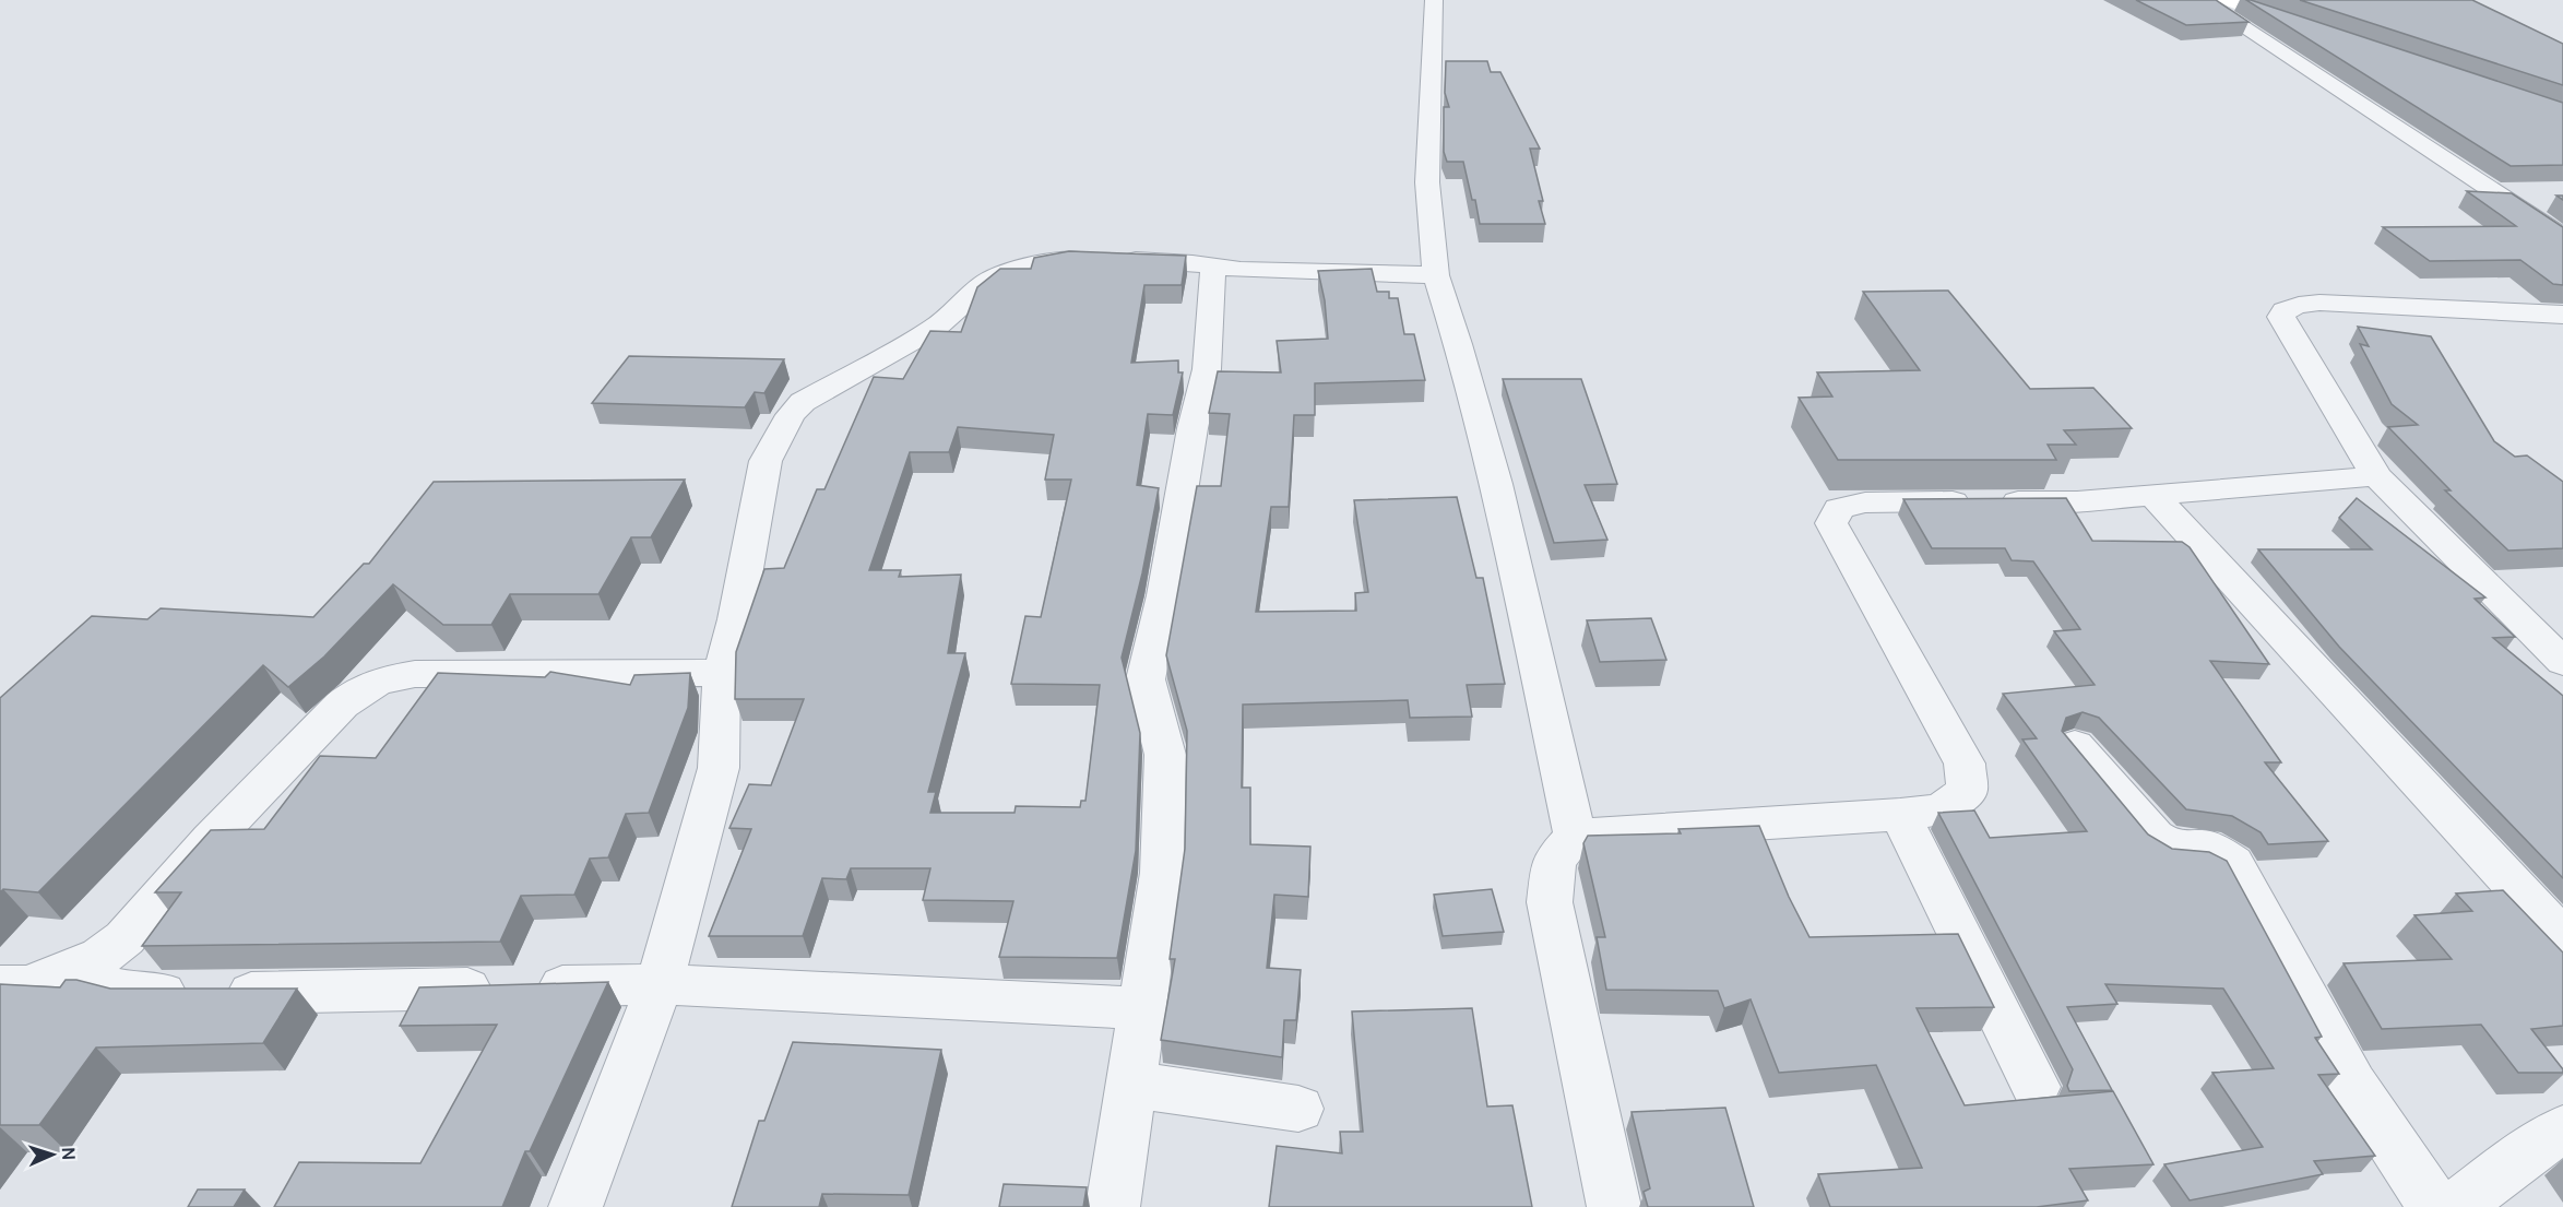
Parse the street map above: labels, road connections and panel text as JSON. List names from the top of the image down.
{
  "north": "right"
}
